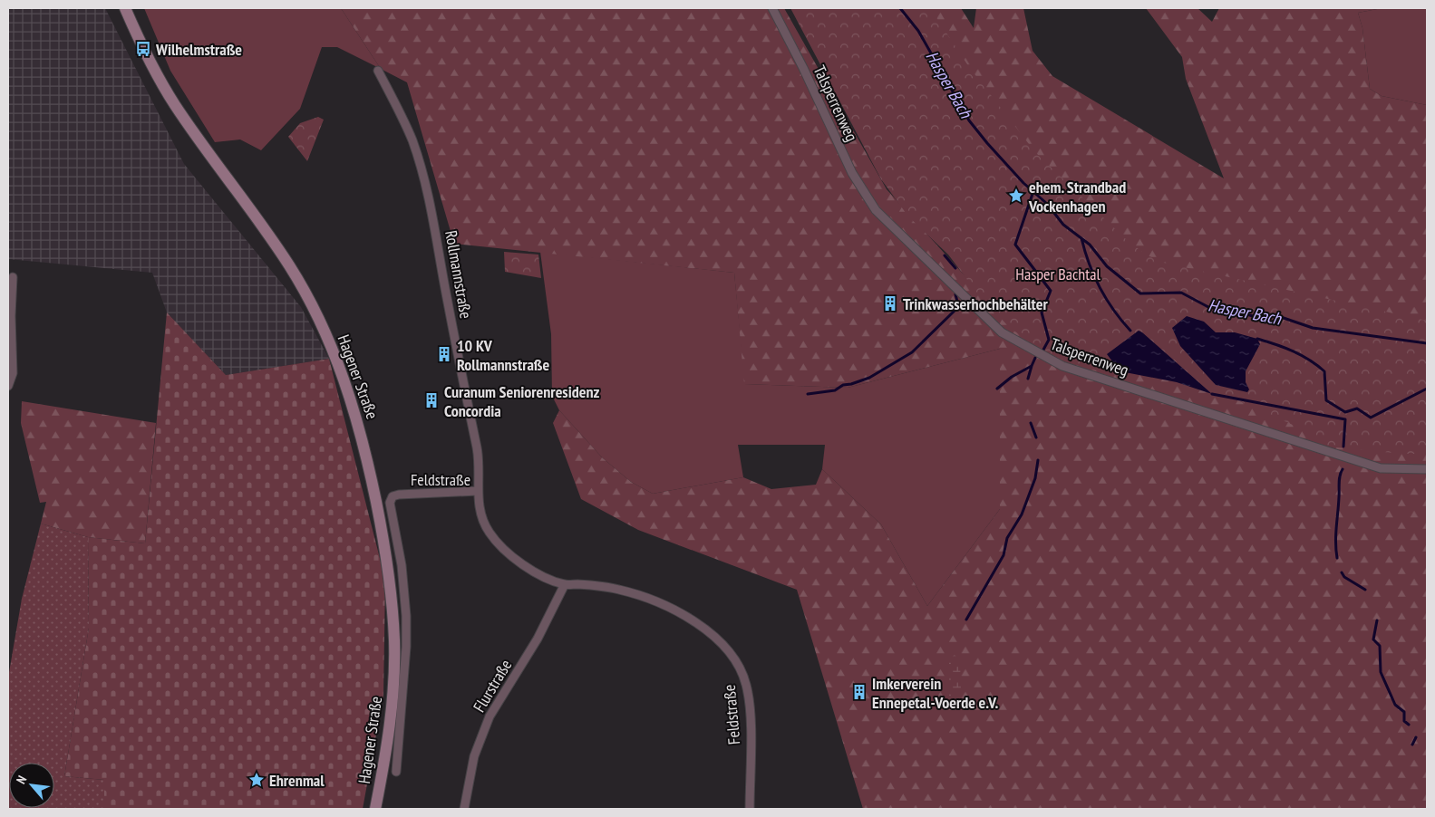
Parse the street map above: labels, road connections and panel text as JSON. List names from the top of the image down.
{
  "streets": {
    "main road": ["Hagener Straße"],
    "street": [
      "Talsperrenweg",
      "Rollmannstraße",
      "Feldstraße",
      "Flurstraße"
    ]
  },
  "crossings": [
    ["Rollmannstraße", "Feldstraße"],
    ["Feldstraße", "Flurstraße"]
  ],
  "water": ["Hasper Bach"],
  "parks": ["Hasper Bachtal"],
  "places": {
    "bus stop": ["Wilhelmstraße"],
    "place": ["ehem. Strandbad Vockenhagen", "Ehrenmal"],
    "building": [
      "Trinkwasserhochbehälter",
      "10 KV Rollmannstraße",
      "Curanum Seniorenresidenz Concordia",
      "Imkerverein Ennepetal-Voerde e.V."
    ]
  },
  "north": "top left"
}
